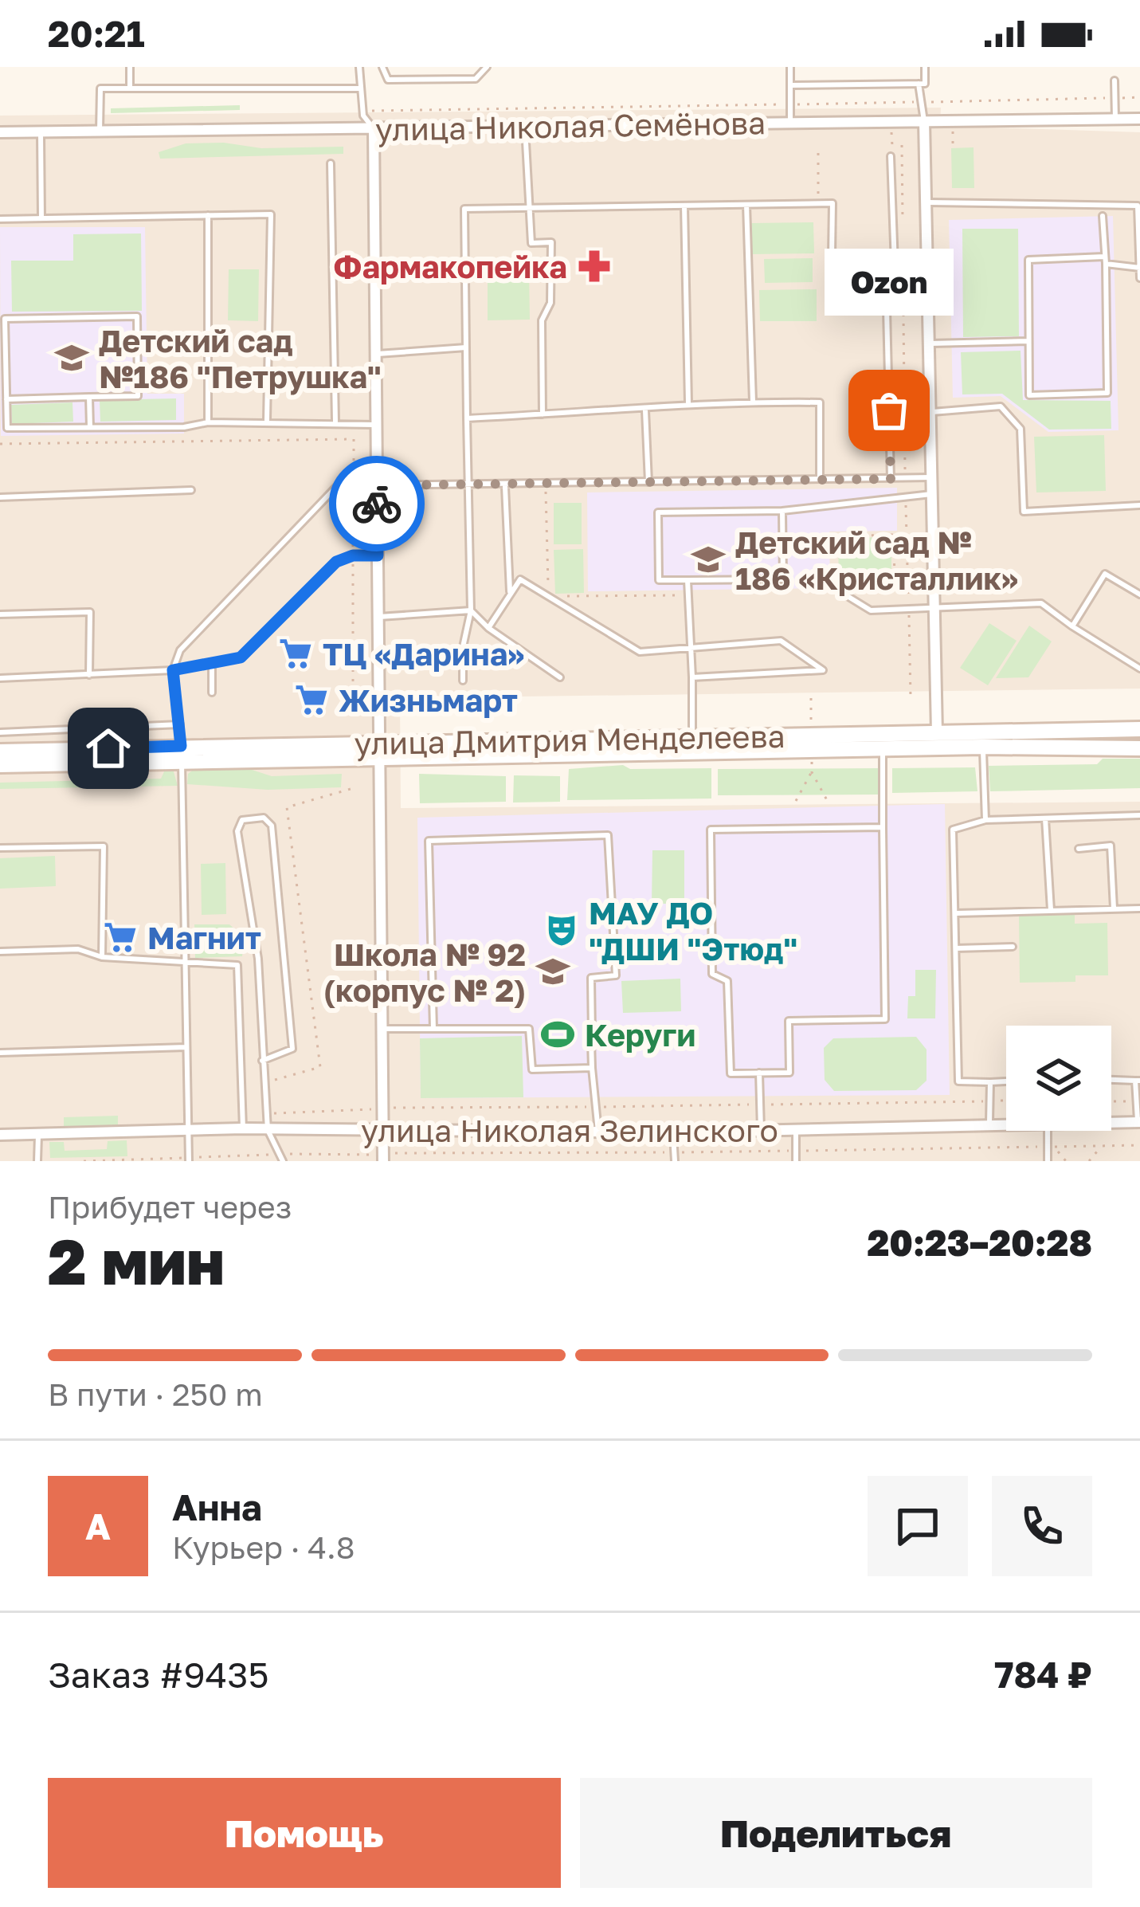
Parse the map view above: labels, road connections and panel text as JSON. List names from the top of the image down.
{
  "streets": {
    "street": ["улица Николая Семёнова", "улица Дмитрия Менделеева", "улица Николая Зелинского"]
  },
  "places": {
    "pharmacy": ["Фармакопейка"],
    "school or university": ["Детский сад №186 \"Петрушка\"", "Детский сад № 186 «Кристаллик»", "Школа № 92 (корпус № 2)"],
    "other": ["Ozon"],
    "supermarket": ["ТЦ «Дарина»", "Жизньмарт", "Магнит"],
    "theatre": ["МАУ ДО \"ДШИ \"Этюд\""],
    "sports": ["Керуги"]
  },
  "page": {
    "status": "20:21",
    "bubble": "Ozon",
    "heading": ["2 мин", "Прибудет через", "20:23–20:28"],
    "panel": [
      "Анна",
      "Курьер · 4.8",
      "Заказ #9435",
      "784 ₽"
    ],
    "bar": "В пути · 250 m",
    "round": "А",
    "buttons": ["Помощь", "Поделиться"]
  }
}
